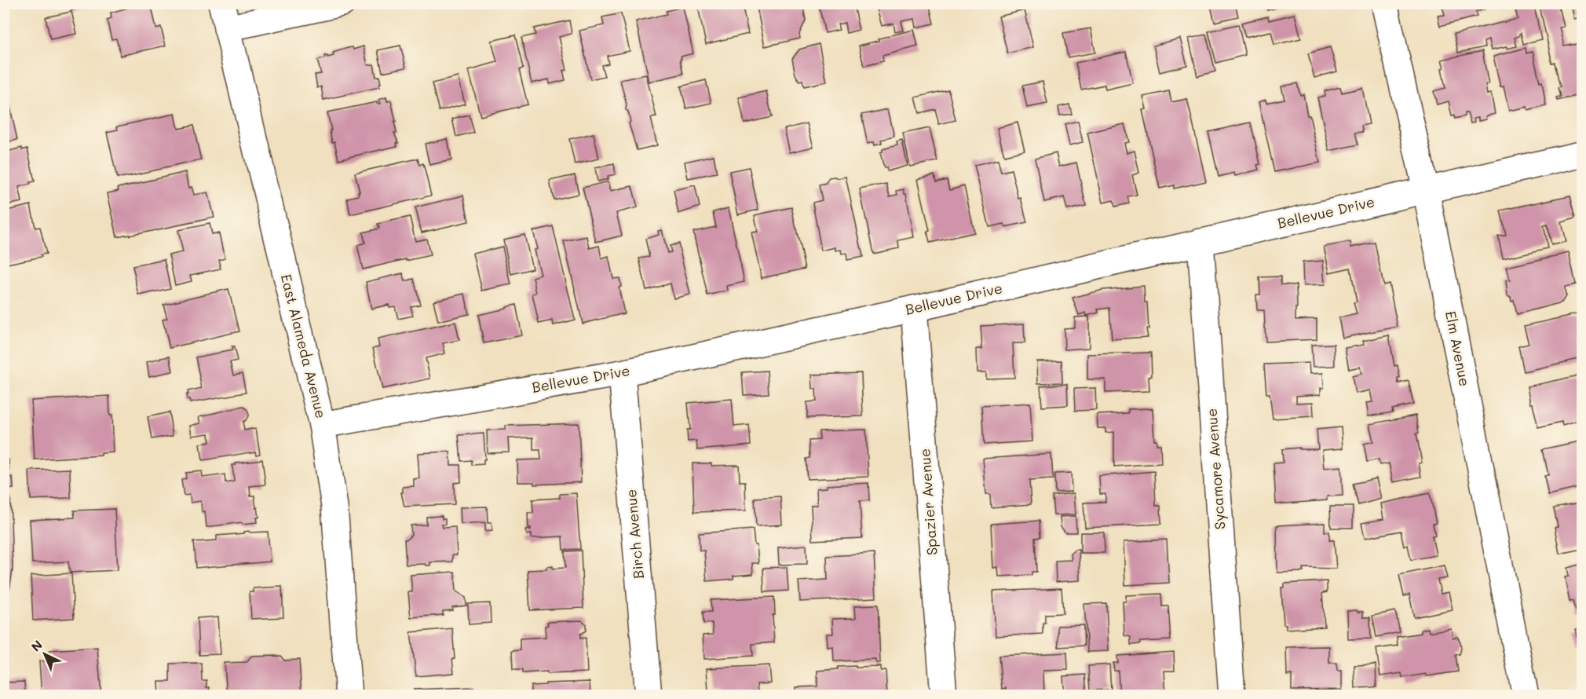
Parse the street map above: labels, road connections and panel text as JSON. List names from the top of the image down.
{
  "streets": {
    "street": [
      "Bellevue Drive",
      "East Alameda Avenue",
      "Elm Avenue",
      "Sycamore Avenue",
      "Spazier Avenue",
      "Birch Avenue"
    ]
  },
  "crossings": [
    ["Bellevue Drive", "East Alameda Avenue"],
    ["Bellevue Drive", "Elm Avenue"],
    ["Bellevue Drive", "Sycamore Avenue"],
    ["Bellevue Drive", "Spazier Avenue"],
    ["Bellevue Drive", "Birch Avenue"]
  ],
  "north": "top left"
}
